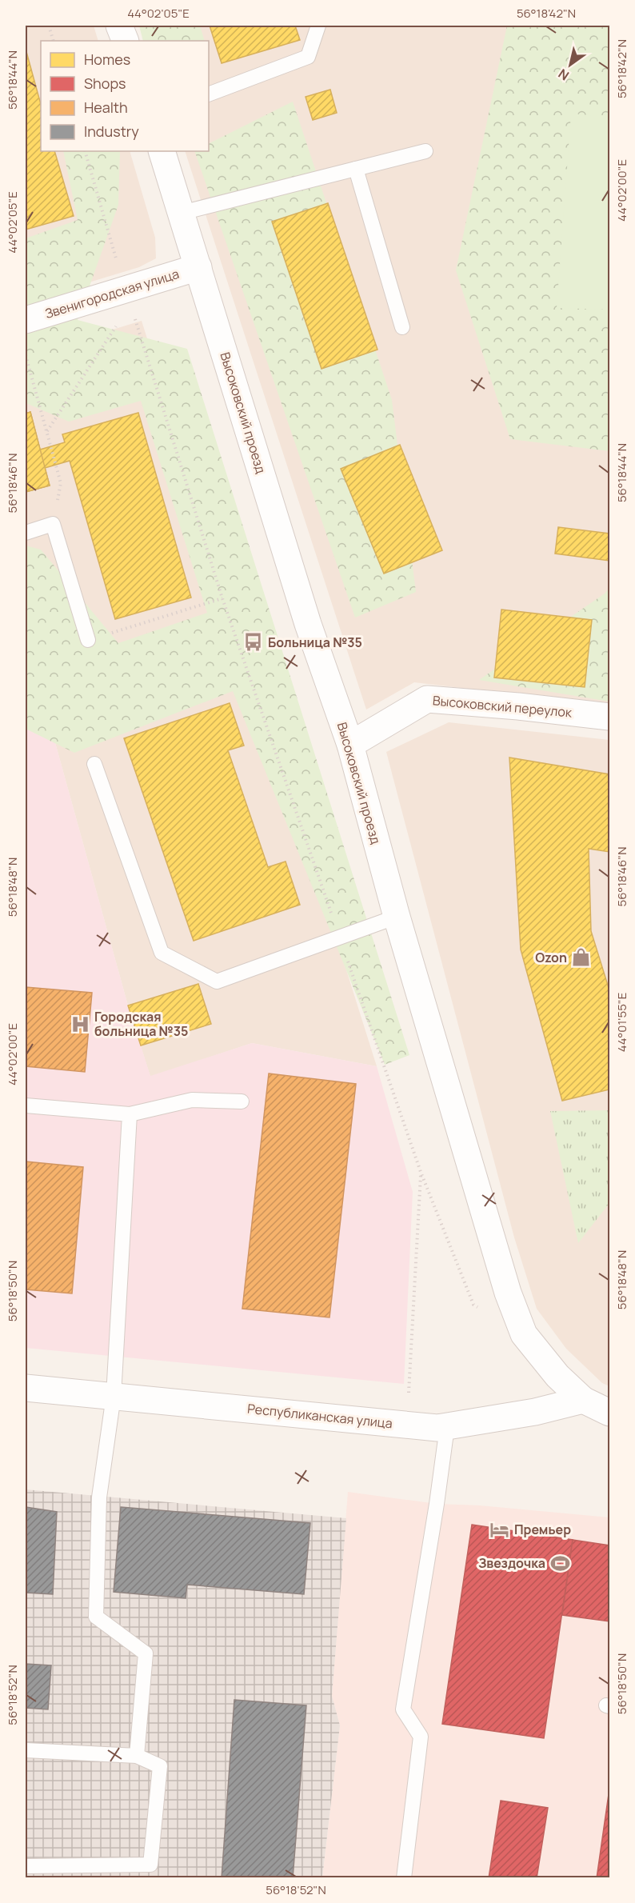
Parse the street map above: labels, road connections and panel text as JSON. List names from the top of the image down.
{
  "streets": {
    "street": [
      "Звенигородская улица",
      "Высоковский проезд",
      "Высоковский переулок",
      "Республиканская улица"
    ]
  },
  "crossings": [
    ["Звенигородская улица", "Высоковский проезд"],
    ["Высоковский проезд", "Высоковский переулок"],
    ["Высоковский проезд", "Республиканская улица"]
  ],
  "places": {
    "bus stop": ["Больница №35"],
    "shop": ["Ozon"],
    "hospital": ["Городская больница №35"],
    "hotel": ["Премьер"],
    "sports": ["Звездочка"]
  },
  "legend": [
    "Homes",
    "Shops",
    "Health",
    "Industry"
  ],
  "north": "bottom left",
  "coordinates": [
    "44°02'05\"E",
    "56°18'42\"N",
    "56°18'44\"N",
    "44°02'00\"E",
    "56°18'46\"N",
    "56°18'48\"N",
    "44°01'55\"E",
    "56°18'50\"N",
    "56°18'52\"N"
  ]
}
